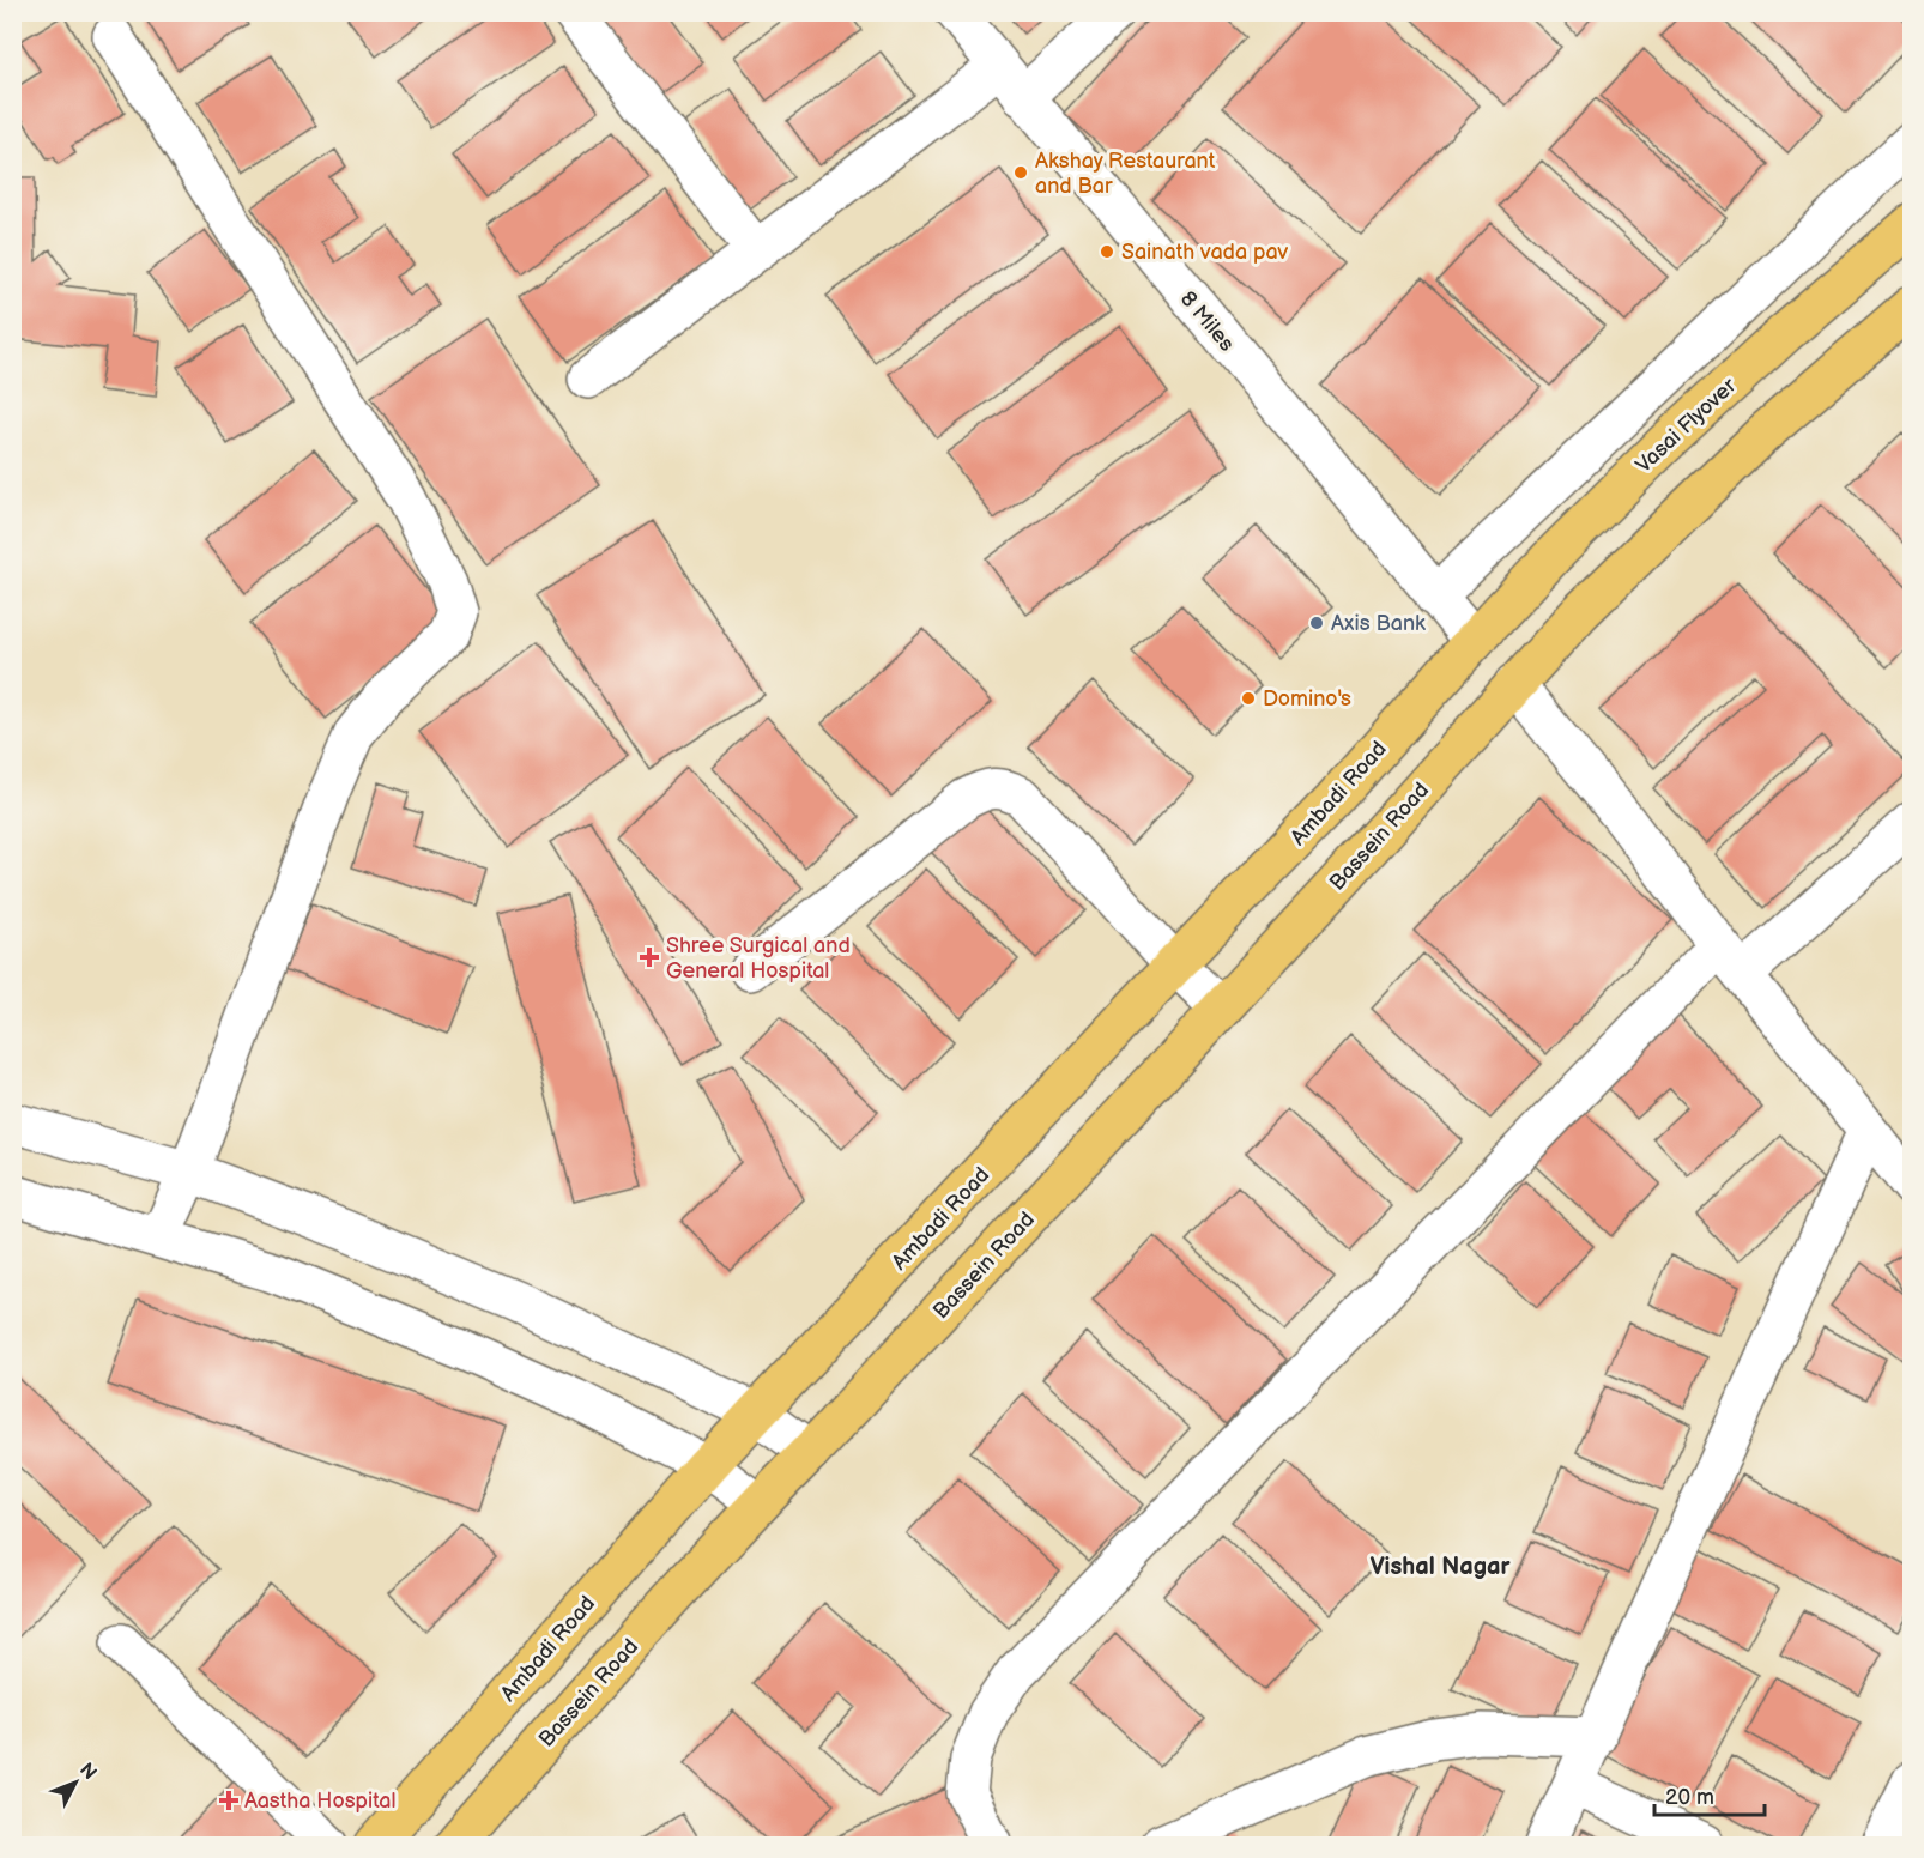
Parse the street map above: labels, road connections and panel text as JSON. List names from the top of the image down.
{
  "streets": {
    "main road": ["Vasai Flyover", "Ambadi Road", "Bassein Road"],
    "street": ["8 Miles"]
  },
  "crossings": [
    ["Vasai Flyover", "Ambadi Road"]
  ],
  "districts": ["Vishal Nagar"],
  "places": {
    "other": [
      "Akshay Restaurant and Bar",
      "Sainath vada pav",
      "Axis Bank",
      "Domino's"
    ],
    "health": ["Shree Surgical and General Hospital", "Aastha Hospital"]
  },
  "scale_bar": "20 m",
  "north": "top right"
}
